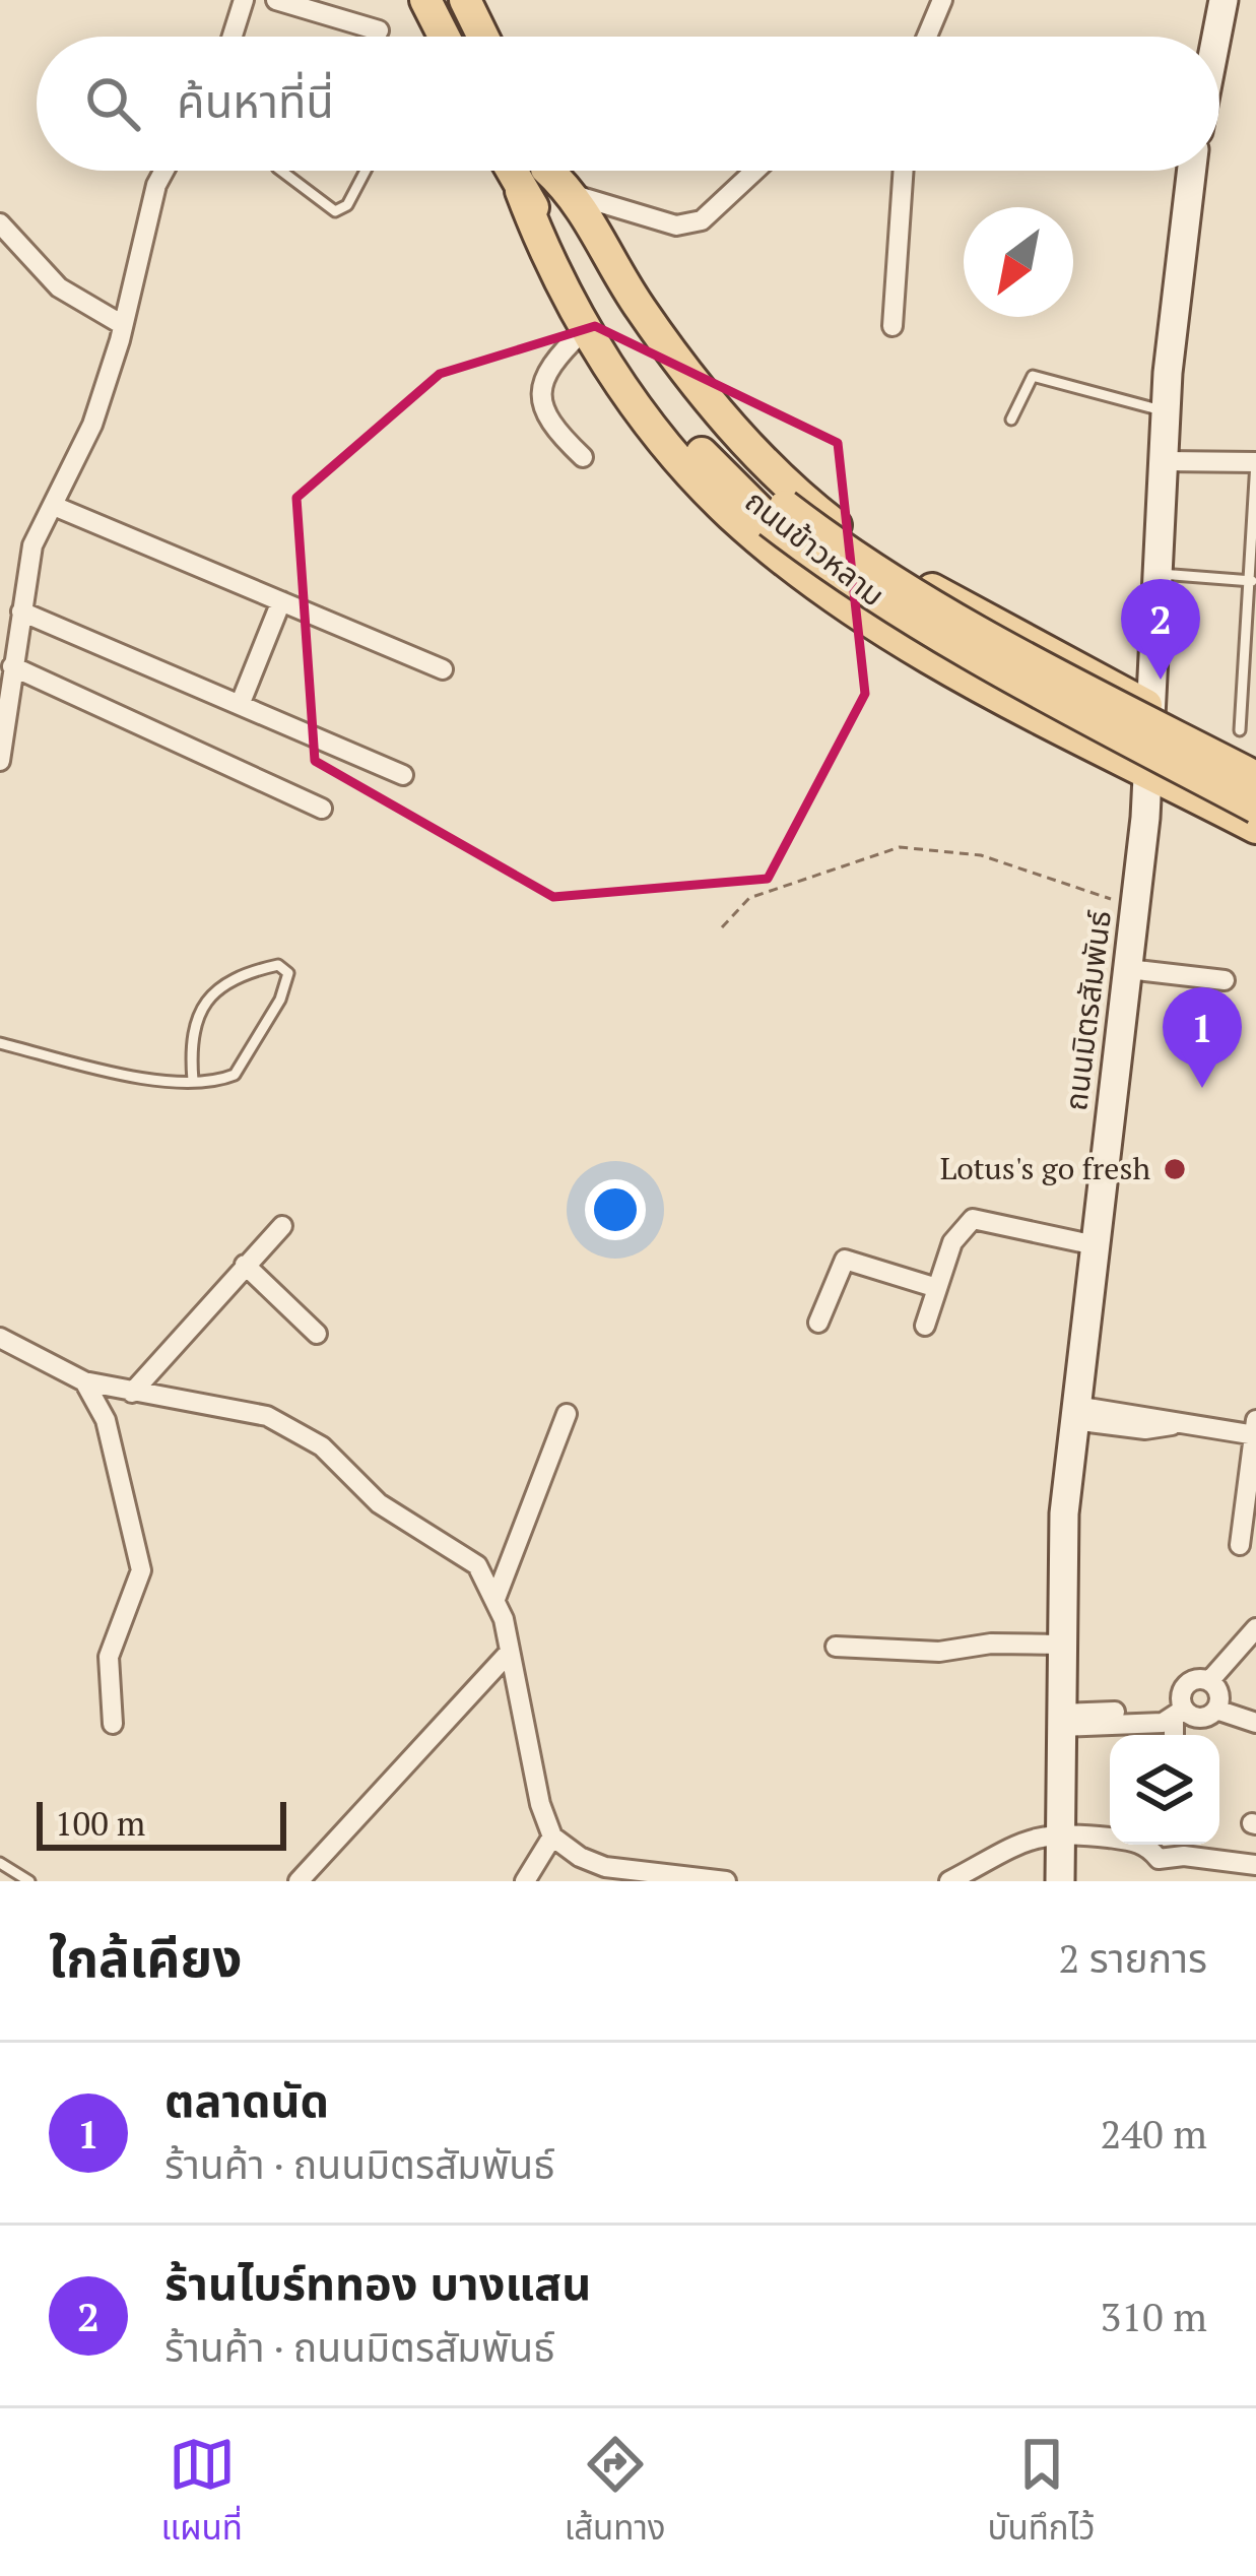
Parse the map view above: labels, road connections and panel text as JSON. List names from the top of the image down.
{
  "streets": {
    "main road": ["ถนนข้าวหลาม"],
    "street": ["ถนนมิตรสัมพันธ์"]
  },
  "places": ["Lotus's go fresh"],
  "scale_bar": "100 m",
  "north": "bottom left",
  "page": {
    "search": "ค้นหาที่นี่",
    "pins": ["2", "1"],
    "scale": "100 m",
    "heading": ["ใกล้เคียง", "2 รายการ"],
    "list": [
      {
        "mark": "1",
        "name": "ตลาดนัด",
        "note": "ร้านค้า · ถนนมิตรสัมพันธ์",
        "value": "240 m"
      },
      {
        "mark": "2",
        "name": "ร้านไบร์ททอง บางแสน",
        "note": "ร้านค้า · ถนนมิตรสัมพันธ์",
        "value": "310 m"
      }
    ],
    "nav": ["แผนที่", "เส้นทาง", "บันทึกไว้"]
  }
}
